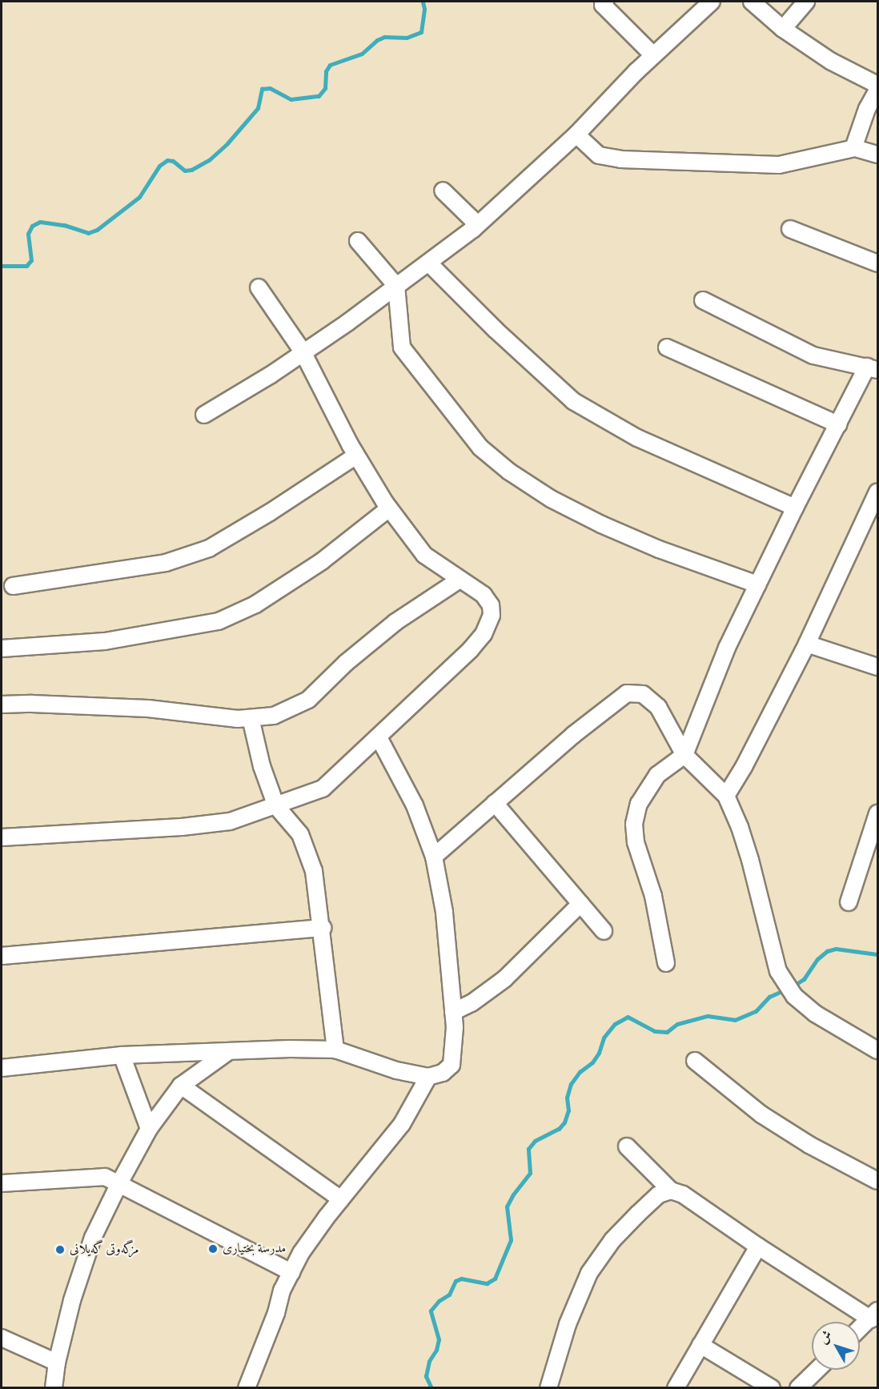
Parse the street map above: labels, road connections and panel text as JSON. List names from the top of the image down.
{
  "places": ["مدرسة بختيارى", "مزگەوتی گەیلانی"],
  "north": "top left"
}
